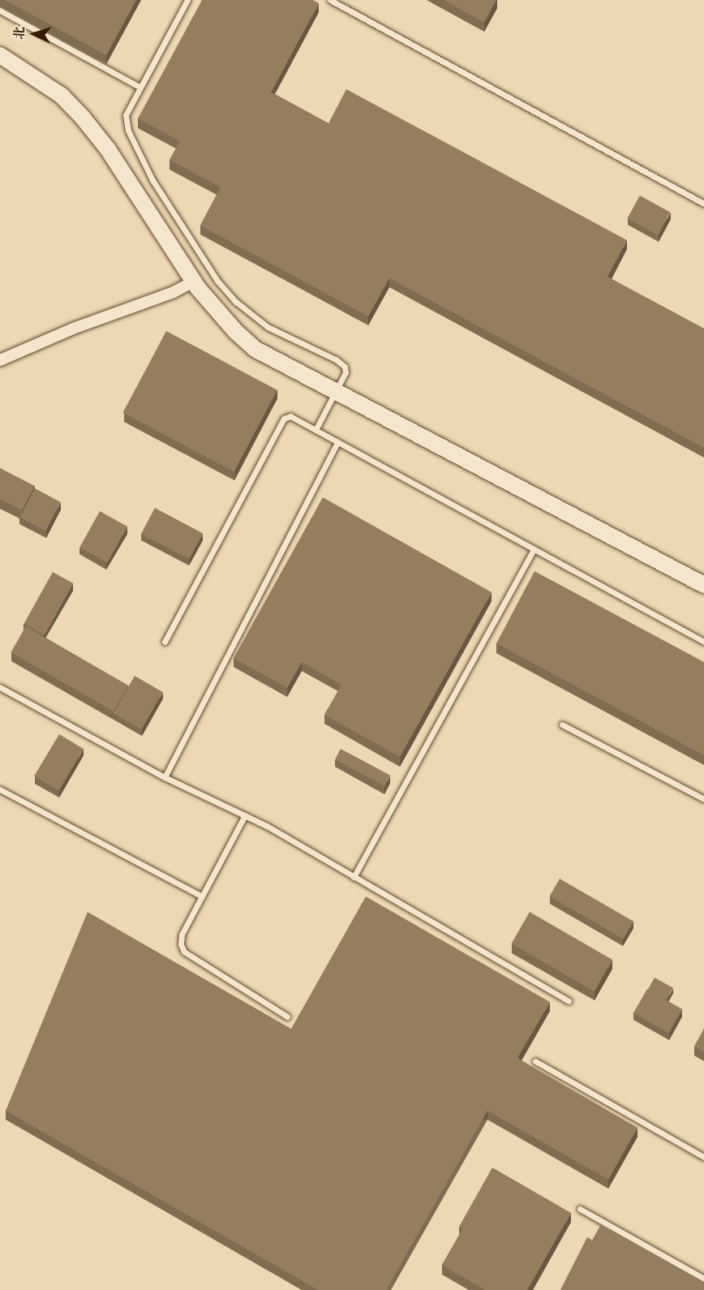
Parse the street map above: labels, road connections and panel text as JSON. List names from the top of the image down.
{
  "north": "left"
}
